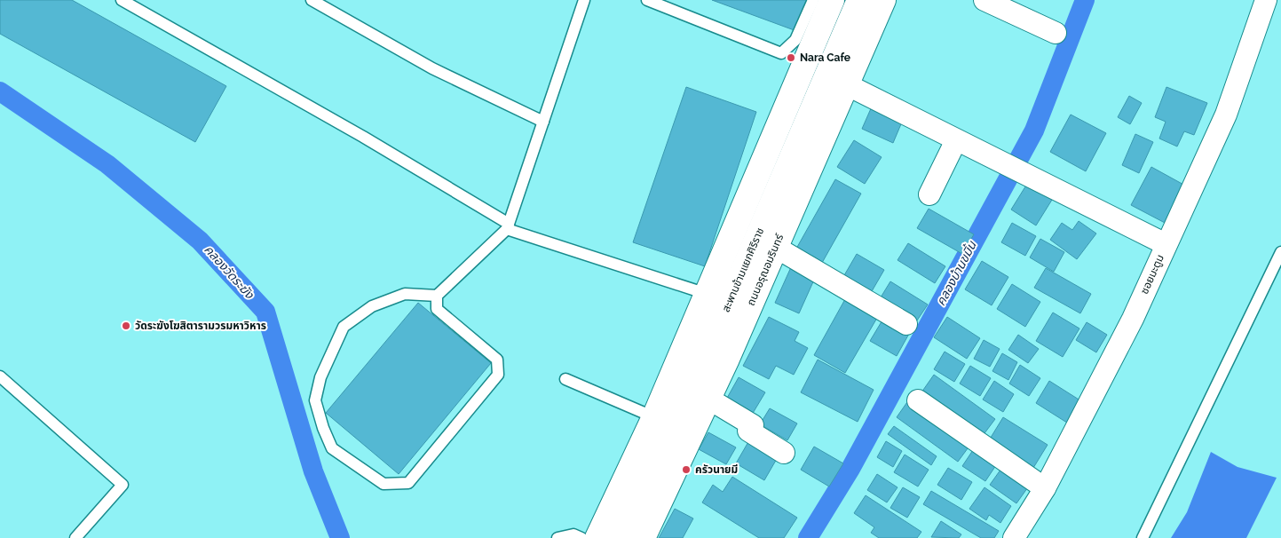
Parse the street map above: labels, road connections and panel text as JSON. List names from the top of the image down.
{
  "streets": {
    "main road": ["สะพานข้ามแยกศิริราช", "ถนนอรุณอมรินทร์"],
    "street": ["ซอยมะตูม"]
  },
  "water": ["คลองวัดระฆัง", "คลองบ้านขมิ้น"],
  "places": ["Nara Cafe", "วัดระฆังโฆสิตารามวรมหาวิหาร", "ครัวนายมี"]
}
